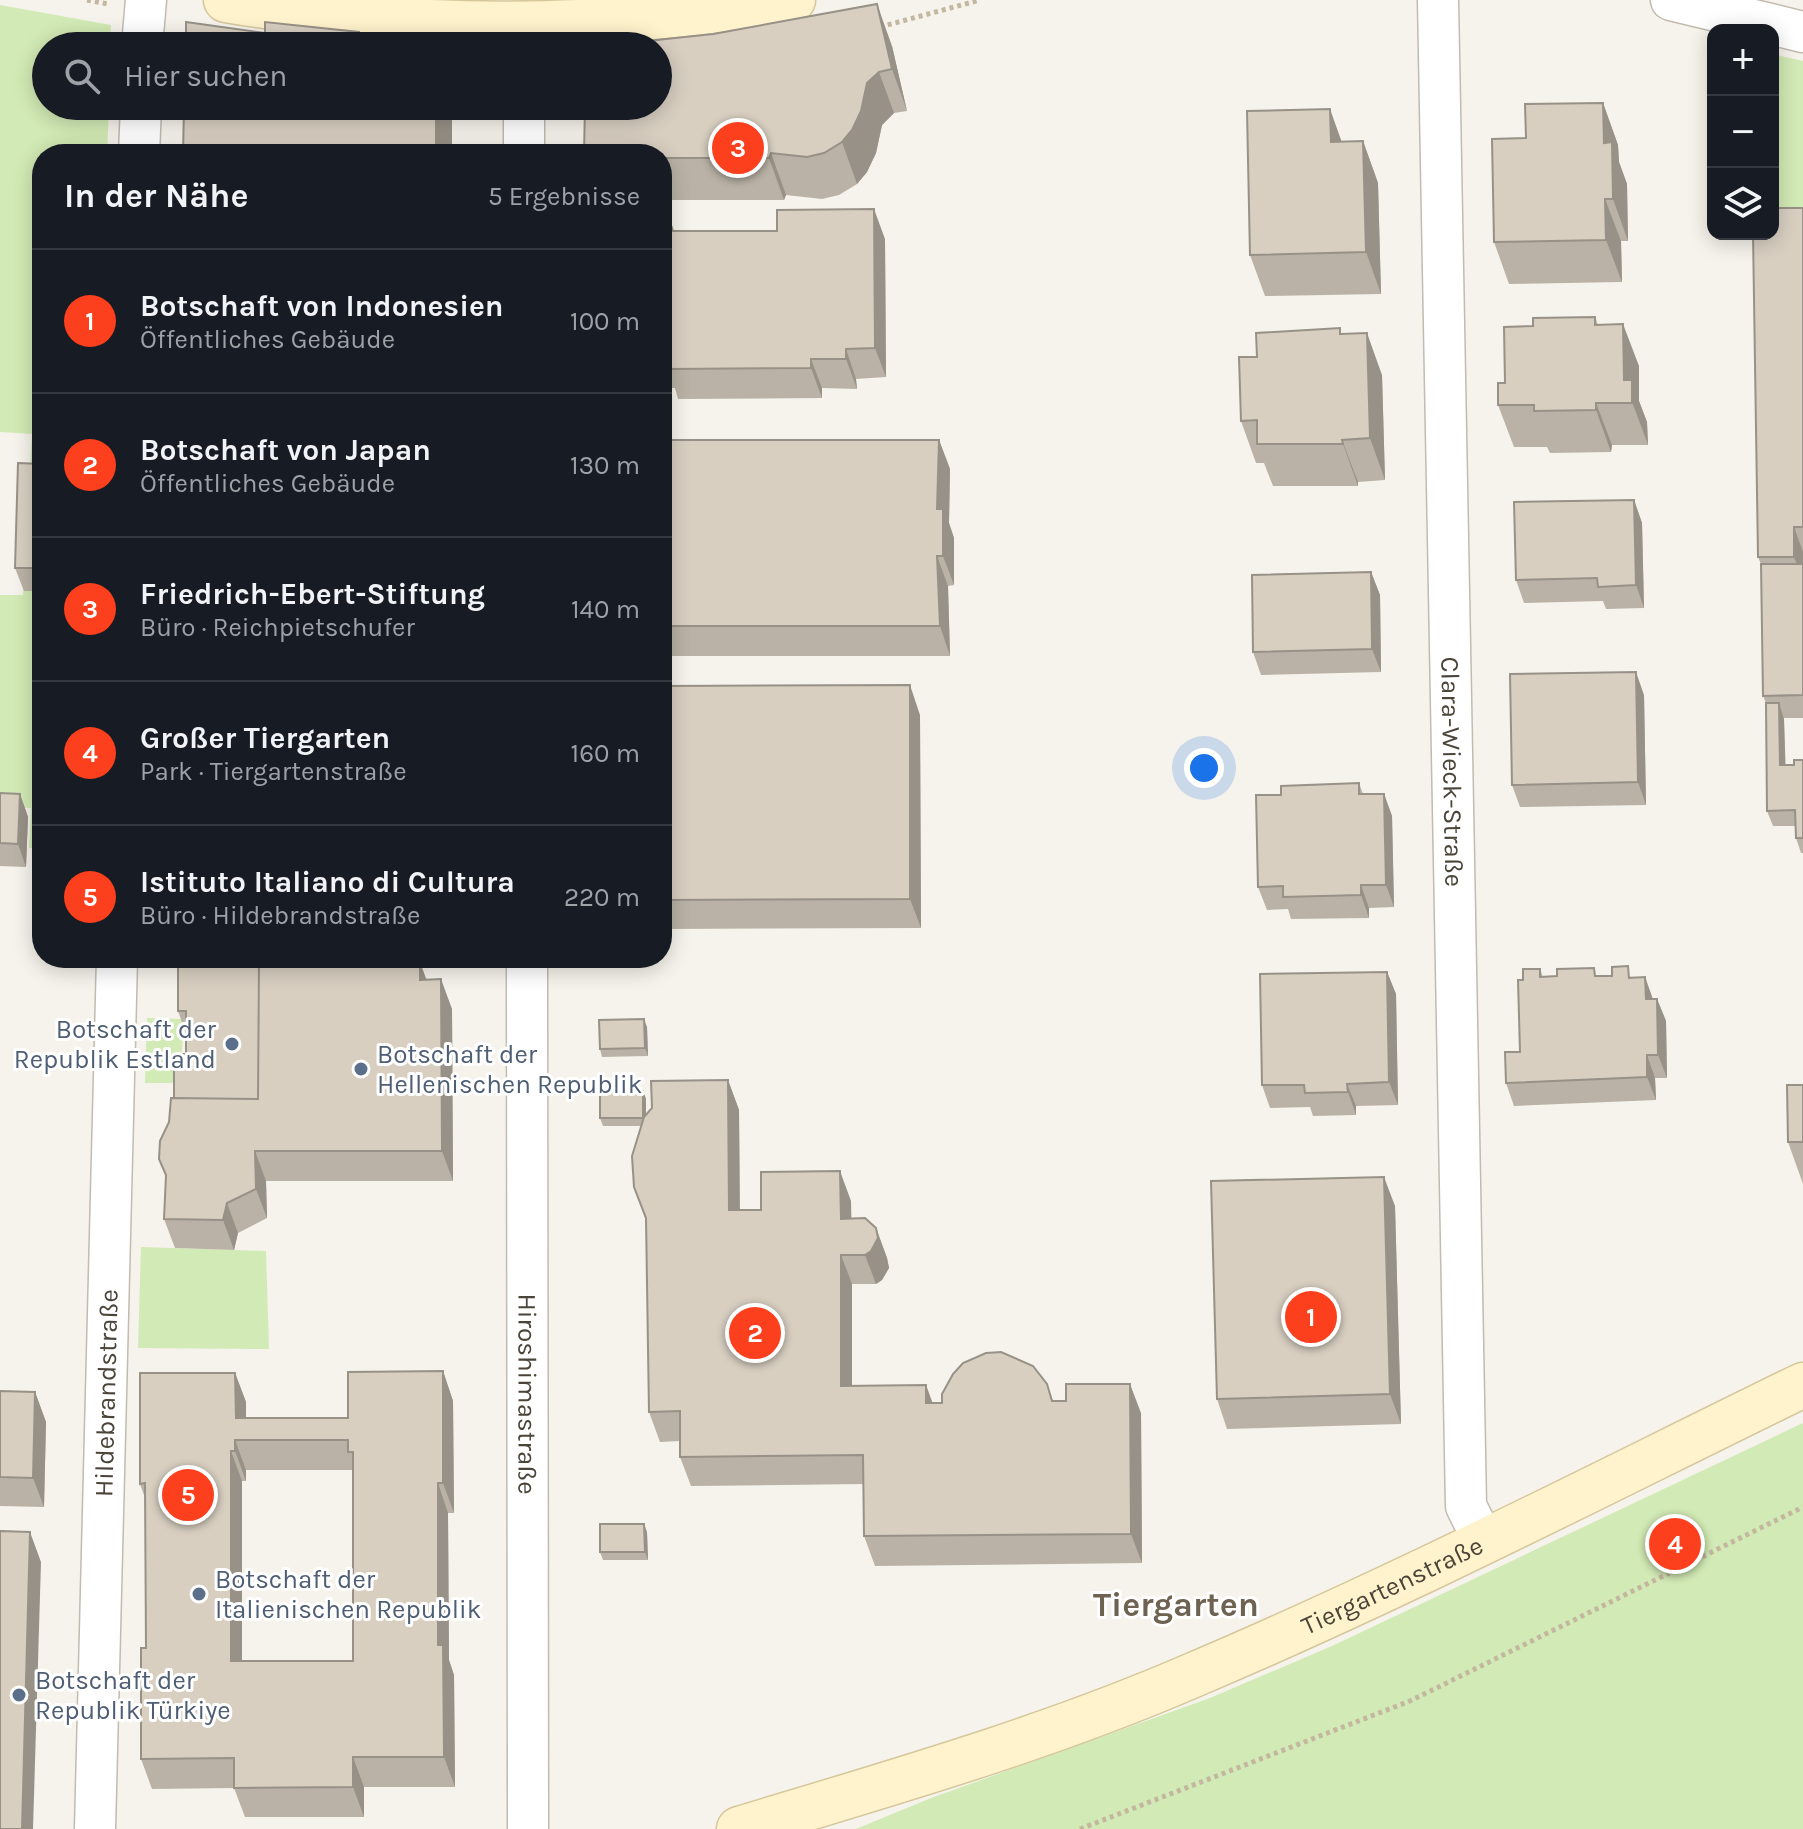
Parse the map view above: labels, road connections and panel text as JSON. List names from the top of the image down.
{
  "streets": {
    "main road": ["Tiergartenstraße"],
    "street": ["Clara-Wieck-Straße", "Hildebrandstraße", "Hiroshimastraße"]
  },
  "crossings": [
    ["Clara-Wieck-Straße", "Tiergartenstraße"]
  ],
  "districts": ["Tiergarten"],
  "places": [
    "Botschaft der Republik Estland",
    "Botschaft der Hellenischen Republik",
    "Botschaft der Italienischen Republik",
    "Botschaft der Republik Türkiye"
  ],
  "page": {
    "map_buttons": ["+", "−"],
    "search": "Hier suchen",
    "pins": [
      "3",
      "1",
      "2",
      "5",
      "4"
    ],
    "heading": ["In der Nähe", "5 Ergebnisse"],
    "list": [
      {
        "mark": "1",
        "name": "Botschaft von Indonesien",
        "note": "Öffentliches Gebäude",
        "value": "100 m"
      },
      {
        "mark": "2",
        "name": "Botschaft von Japan",
        "note": "Öffentliches Gebäude",
        "value": "130 m"
      },
      {
        "mark": "3",
        "name": "Friedrich-Ebert-Stiftung",
        "note": "Büro · Reichpietschufer",
        "value": "140 m"
      },
      {
        "mark": "4",
        "name": "Großer Tiergarten",
        "note": "Park · Tiergartenstraße",
        "value": "160 m"
      },
      {
        "mark": "5",
        "name": "Istituto Italiano di Cultura",
        "note": "Büro · Hildebrandstraße",
        "value": "220 m"
      }
    ]
  }
}
